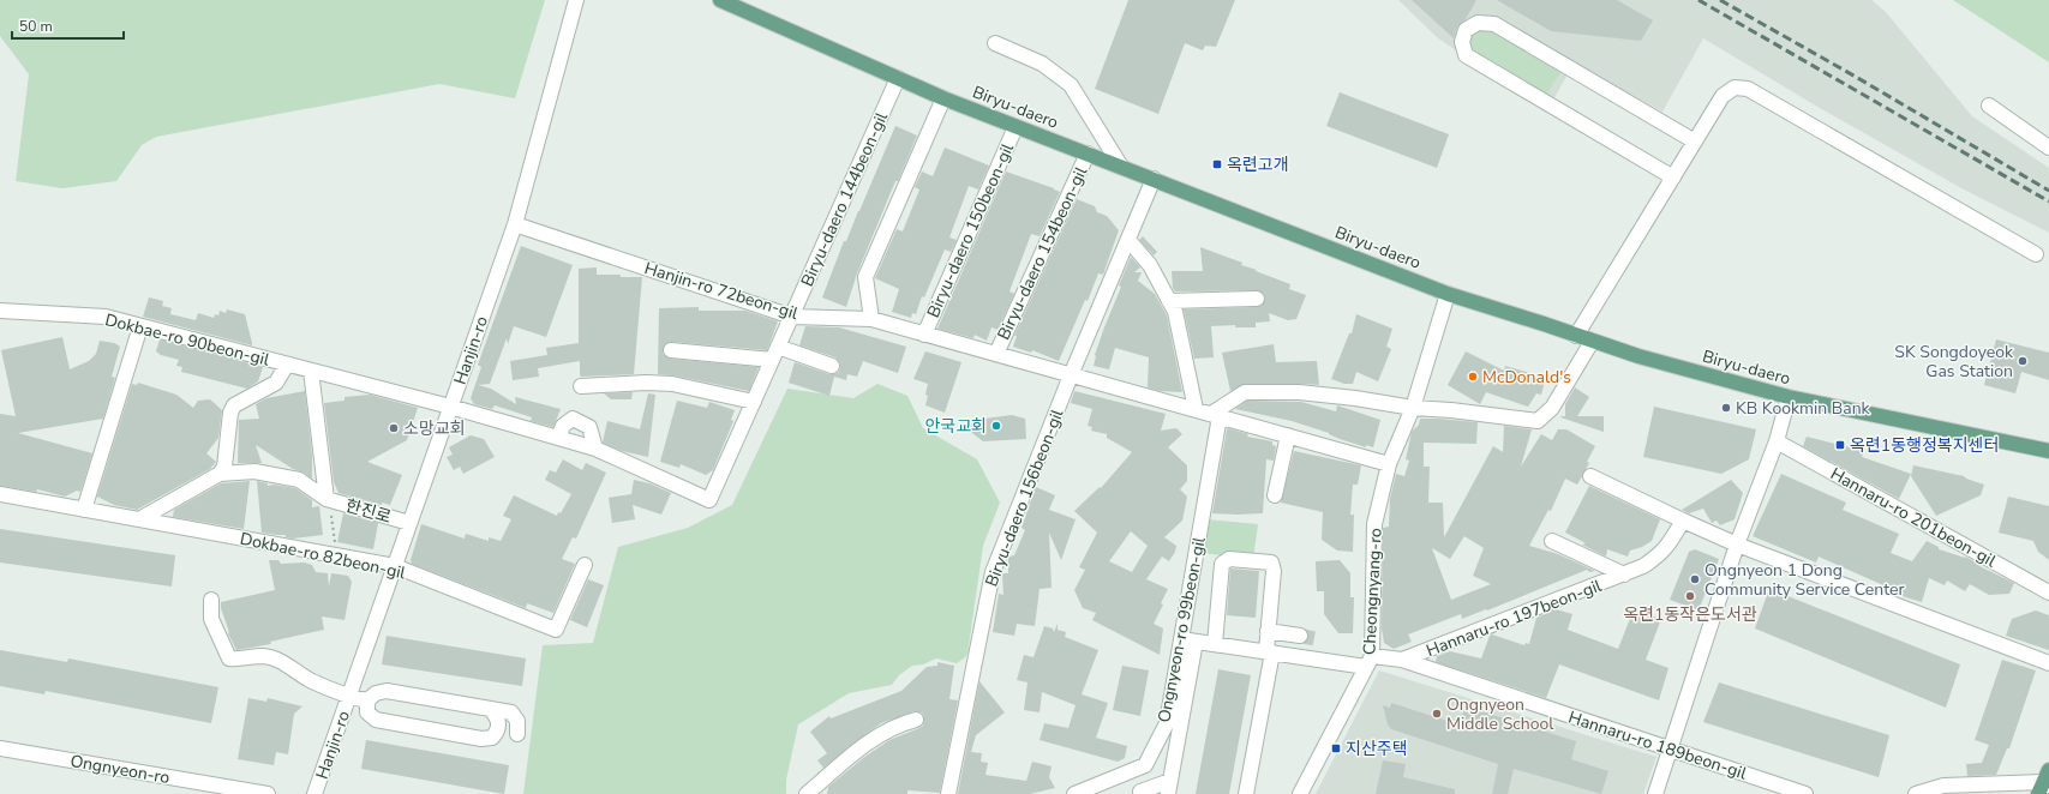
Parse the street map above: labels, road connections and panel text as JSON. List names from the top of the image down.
{
  "streets": {
    "main road": ["Biryu-daero"],
    "street": [
      "Biryu-daero 144beon-gil",
      "Biryu-daero 150beon-gil",
      "Biryu-daero 154beon-gil",
      "Hanjin-ro 72beon-gil",
      "Dokbae-ro 90beon-gil",
      "Hanjin-ro",
      "Biryu-daero 156beon-gil",
      "한진로",
      "Hannaru-ro 201beon-gil",
      "Dokbae-ro 82beon-gil",
      "Cheongnyang-ro",
      "Hannaru-ro 197beon-gil",
      "Ongnyeon-ro 99beon-gil",
      "Hannaru-ro 189beon-gil",
      "Ongnyeon-ro"
    ]
  },
  "crossings": [
    ["Biryu-daero", "Biryu-daero 144beon-gil"],
    ["Biryu-daero", "Biryu-daero 150beon-gil"],
    ["Biryu-daero", "Biryu-daero 154beon-gil"],
    ["Biryu-daero", "Biryu-daero 156beon-gil"],
    ["Biryu-daero", "Cheongnyang-ro"],
    ["Biryu-daero 144beon-gil", "Hanjin-ro 72beon-gil"],
    ["Biryu-daero 144beon-gil", "Dokbae-ro 90beon-gil"],
    ["Biryu-daero 150beon-gil", "Hanjin-ro 72beon-gil"],
    ["Biryu-daero 154beon-gil", "Hanjin-ro 72beon-gil"],
    ["Hanjin-ro 72beon-gil", "Hanjin-ro"],
    ["Hanjin-ro 72beon-gil", "Biryu-daero 156beon-gil"],
    ["Hanjin-ro 72beon-gil", "Cheongnyang-ro"],
    ["Hanjin-ro 72beon-gil", "Ongnyeon-ro 99beon-gil"],
    ["Dokbae-ro 90beon-gil", "Hanjin-ro"],
    ["Dokbae-ro 90beon-gil", "한진로"],
    ["Hanjin-ro", "한진로"],
    ["Hanjin-ro", "Dokbae-ro 82beon-gil"],
    ["Cheongnyang-ro", "Hannaru-ro 189beon-gil"],
    ["Hannaru-ro 197beon-gil", "Hannaru-ro 189beon-gil"],
    ["Ongnyeon-ro 99beon-gil", "Hannaru-ro 189beon-gil"]
  ],
  "places": {
    "transit": ["옥련고개", "옥련1동행정복지센터", "지산주택"],
    "other": [
      "SK Songdoyeok Gas Station",
      "McDonald's",
      "KB Kookmin Bank",
      "안국교회",
      "소망교회",
      "Ongnyeon 1 Dong Community Service Center",
      "옥련1동작은도서관",
      "Ongnyeon Middle School"
    ]
  },
  "scale_bar": "50 m"
}
